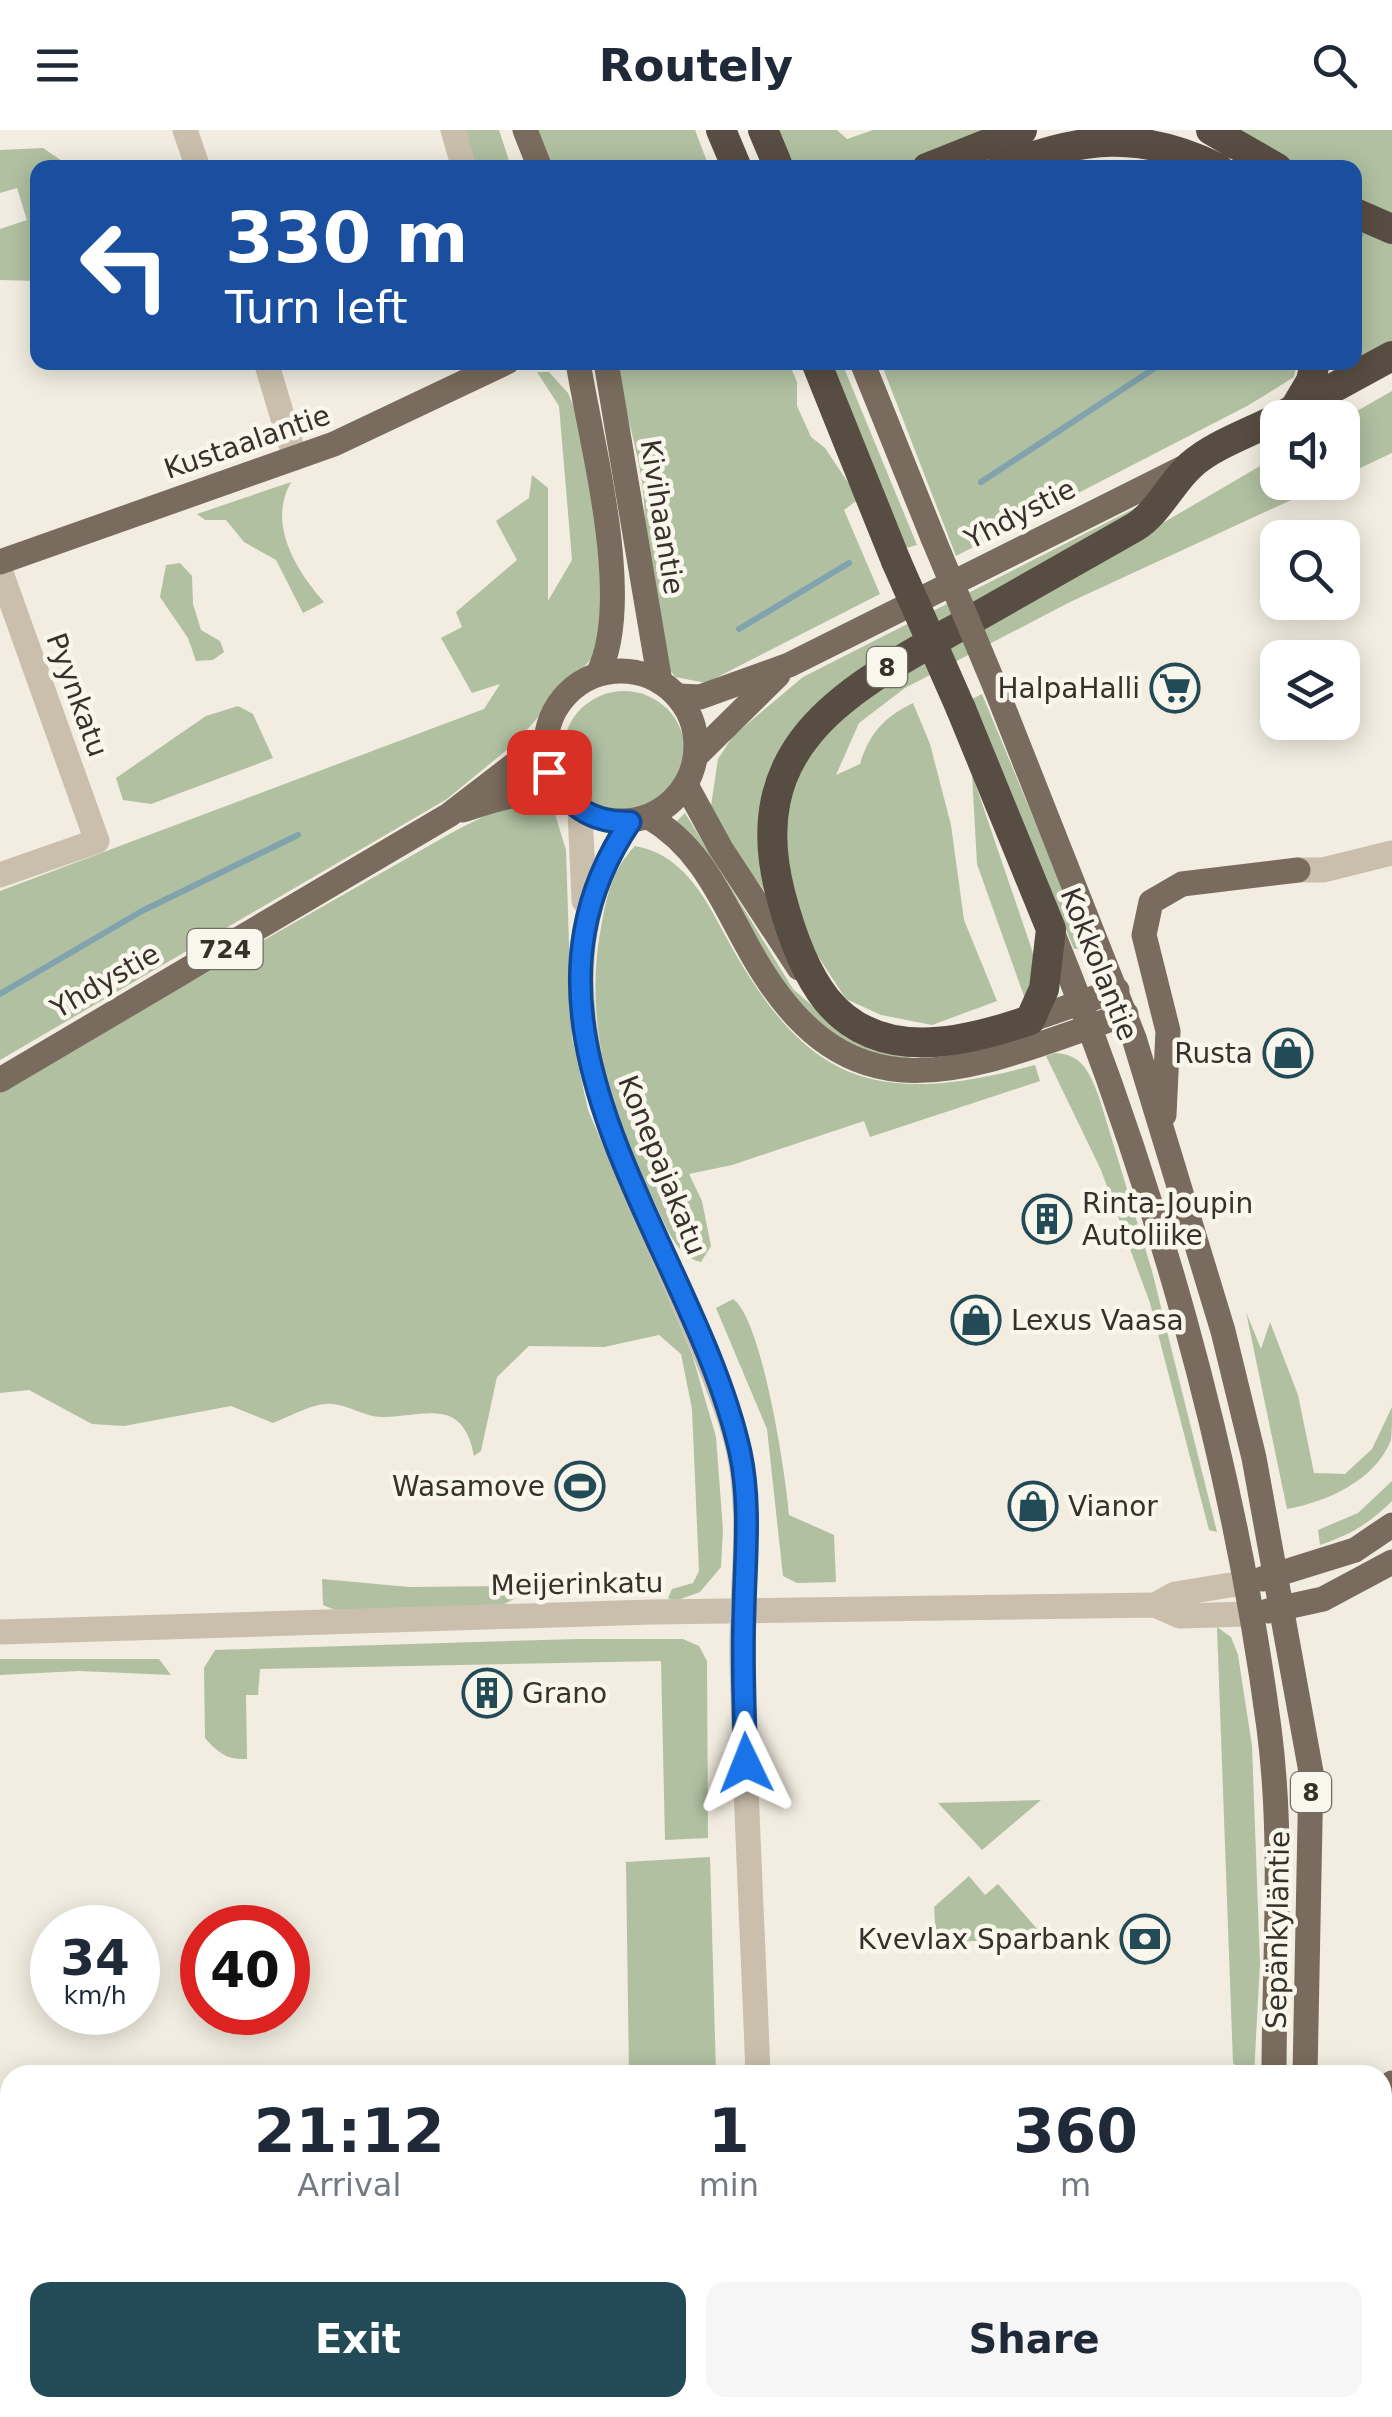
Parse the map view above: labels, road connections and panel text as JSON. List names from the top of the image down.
{
  "streets": {
    "highway": ["Yhdystie", "8", "Kokkolantie"],
    "main road": [
      "Kustaalantie",
      "Kivihaantie",
      "724",
      "Meijerinkatu",
      "Sepänkyläntie"
    ],
    "street": ["Pyynkatu", "Konepajakatu"]
  },
  "crossings": [
    ["Yhdystie", "Kivihaantie"],
    ["Yhdystie", "8"],
    ["Yhdystie", "Konepajakatu"],
    ["Kivihaantie", "Konepajakatu"],
    ["8", "Kokkolantie"],
    ["Kokkolantie", "Meijerinkatu"],
    ["Kokkolantie", "Sepänkyläntie"],
    ["Konepajakatu", "Meijerinkatu"],
    ["Meijerinkatu", "Sepänkyläntie"]
  ],
  "places": {
    "supermarket": ["HalpaHalli"],
    "shop": ["Rusta", "Lexus Vaasa", "Vianor"],
    "building": ["Rinta-Joupin Autoliike", "Grano"],
    "sports": ["Wasamove"],
    "bank": ["Kvevlax Sparbank"]
  },
  "page": {
    "header": "Routely",
    "turn": ["330 m", "Turn left"],
    "speed": "34 km/h",
    "limit": "40",
    "eta": [
      "21:12",
      "Arrival",
      "1",
      "min",
      "360",
      "m"
    ],
    "buttons": ["Exit", "Share"]
  }
}
